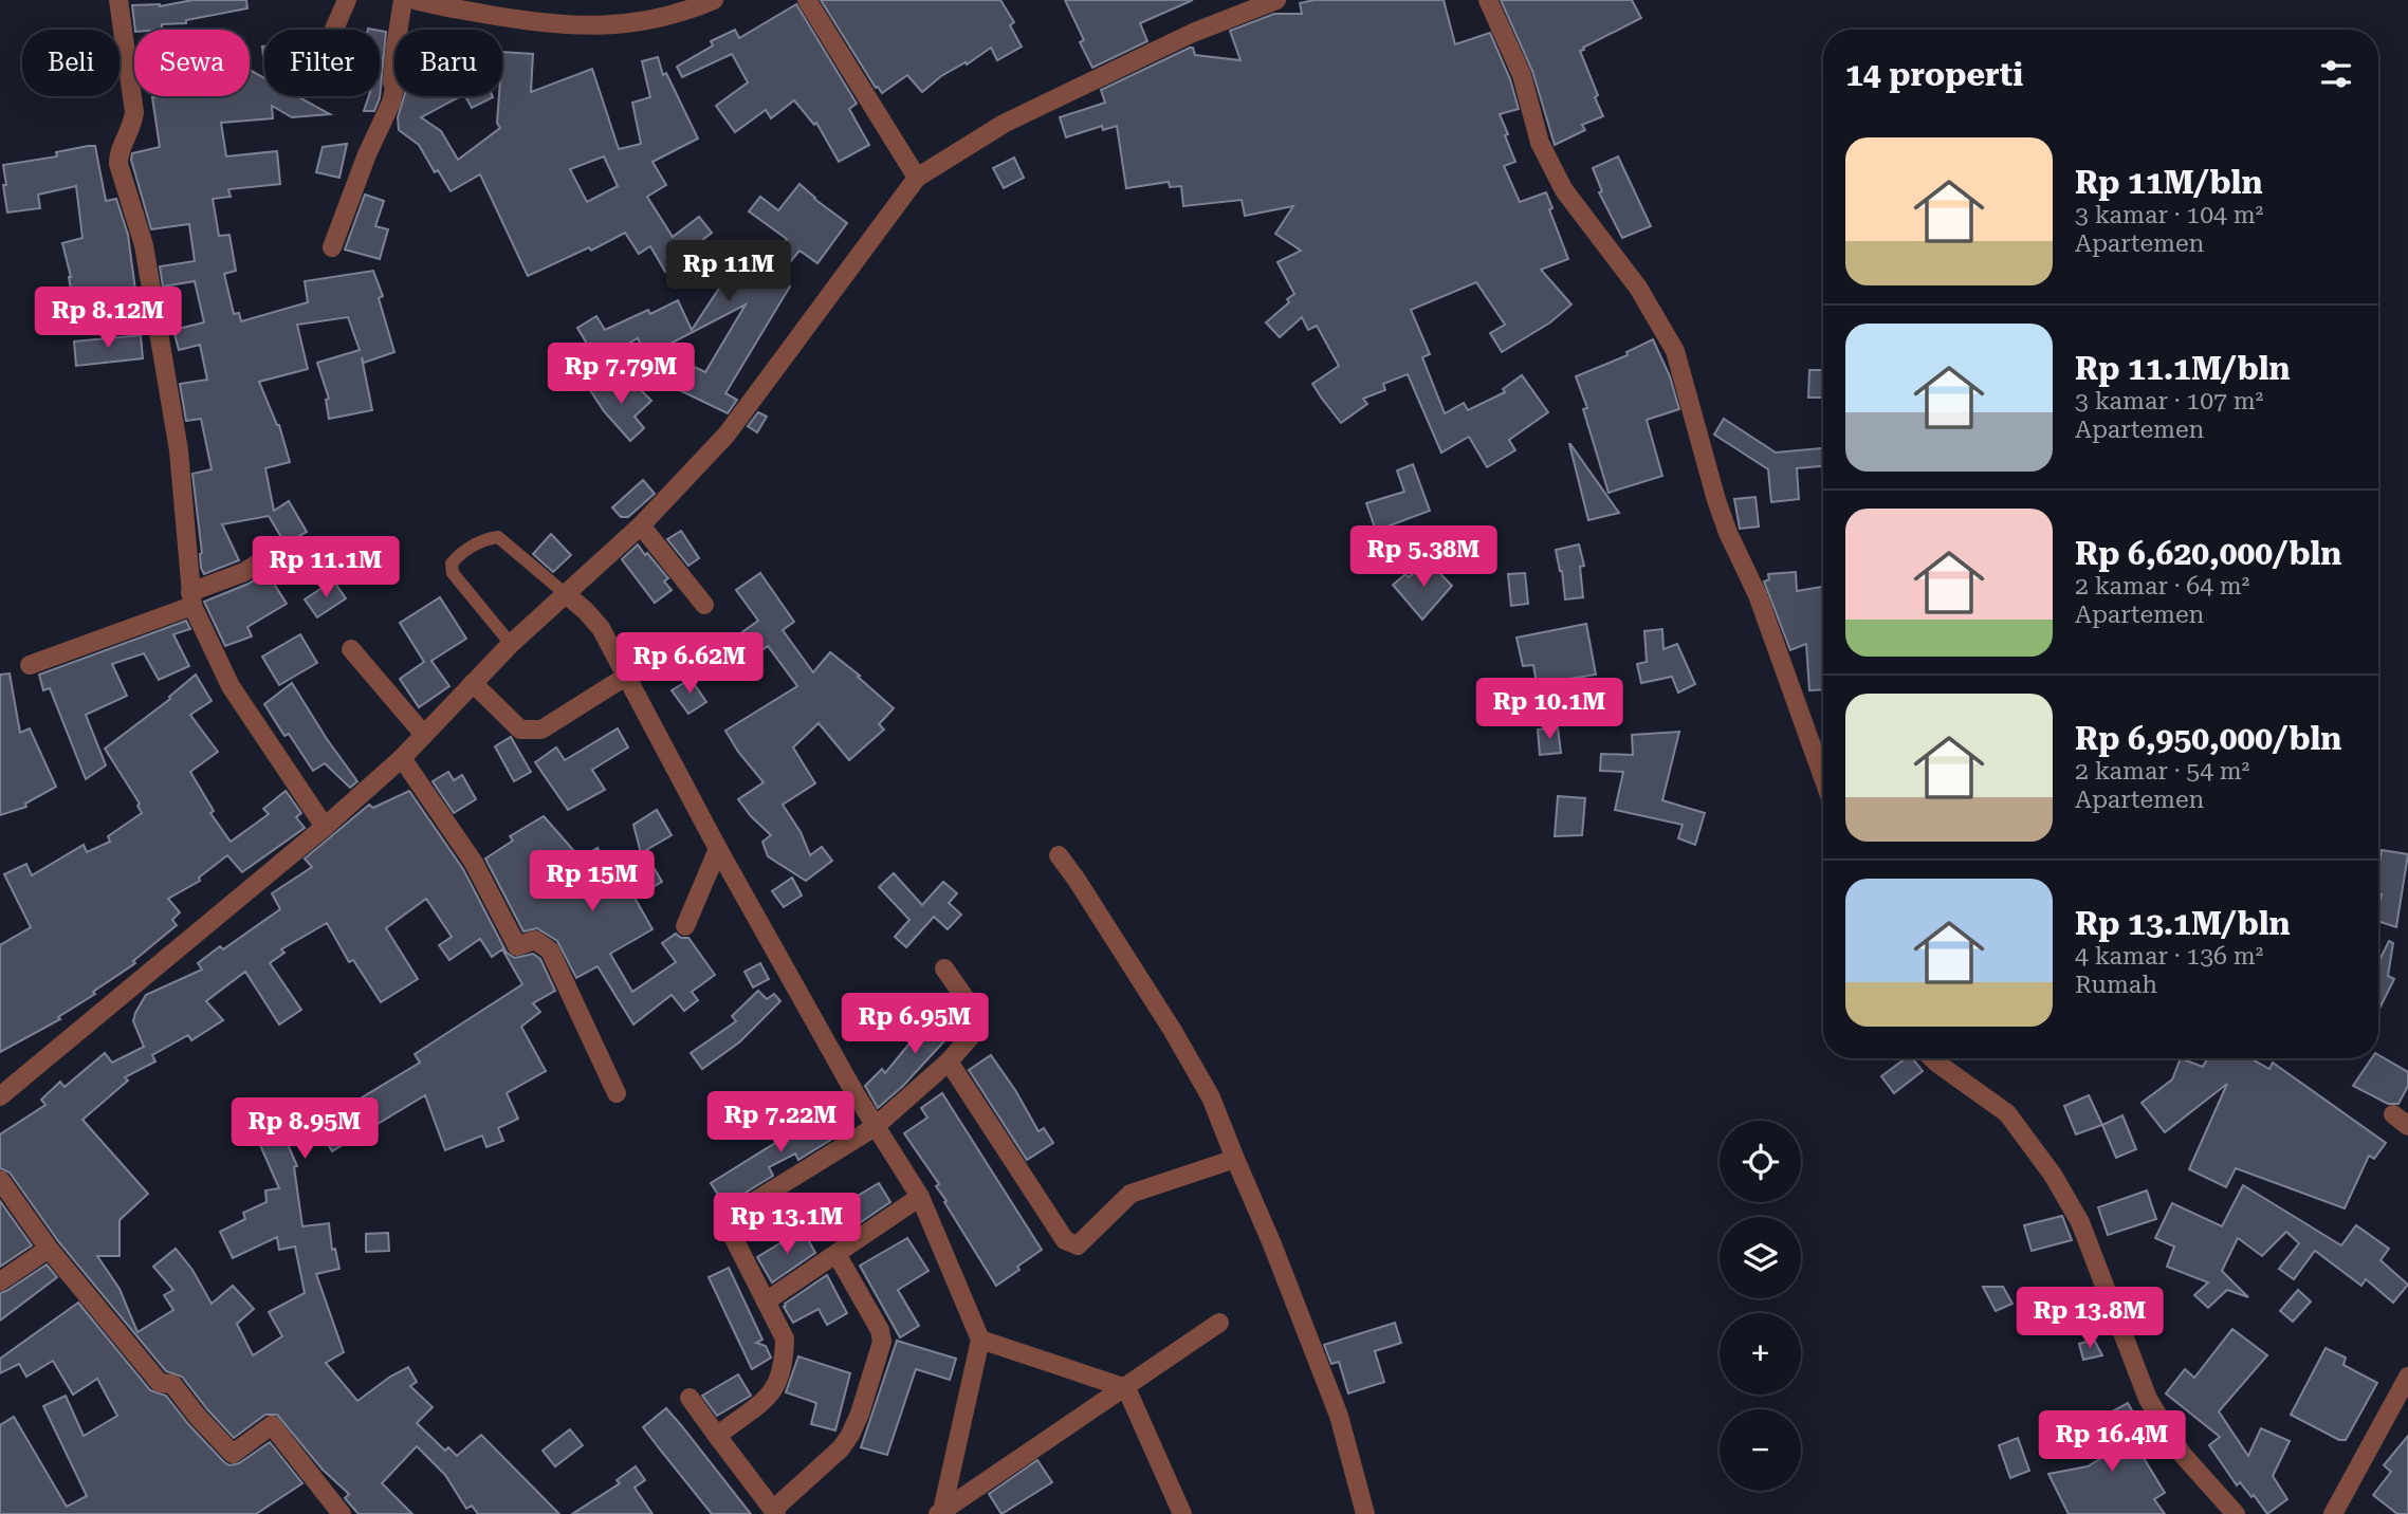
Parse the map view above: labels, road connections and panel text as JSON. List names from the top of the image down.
{
  "page": {
    "chip": [
      "Beli",
      "Sewa",
      "Filter",
      "Baru"
    ],
    "heading": "14 properti",
    "list": [
      {
        "name": "Rp 11M/bln",
        "note": "3 kamar · 104 m² · Apartemen"
      },
      {
        "name": "Rp 11.1M/bln",
        "note": "3 kamar · 107 m² · Apartemen"
      },
      {
        "name": "Rp 6,620,000/bln",
        "note": "2 kamar · 64 m² · Apartemen"
      },
      {
        "name": "Rp 6,950,000/bln",
        "note": "2 kamar · 54 m² · Apartemen"
      },
      {
        "name": "Rp 13.1M/bln",
        "note": "4 kamar · 136 m² · Rumah"
      }
    ],
    "price": [
      "Rp 11M",
      "Rp 8.12M",
      "Rp 7.79M",
      "Rp 5.38M",
      "Rp 11.1M",
      "Rp 6.62M",
      "Rp 10.1M",
      "Rp 15M",
      "Rp 6.95M",
      "Rp 7.22M",
      "Rp 8.95M",
      "Rp 13.1M",
      "Rp 13.8M",
      "Rp 16.4M"
    ],
    "map_buttons": ["+", "−"]
  }
}
